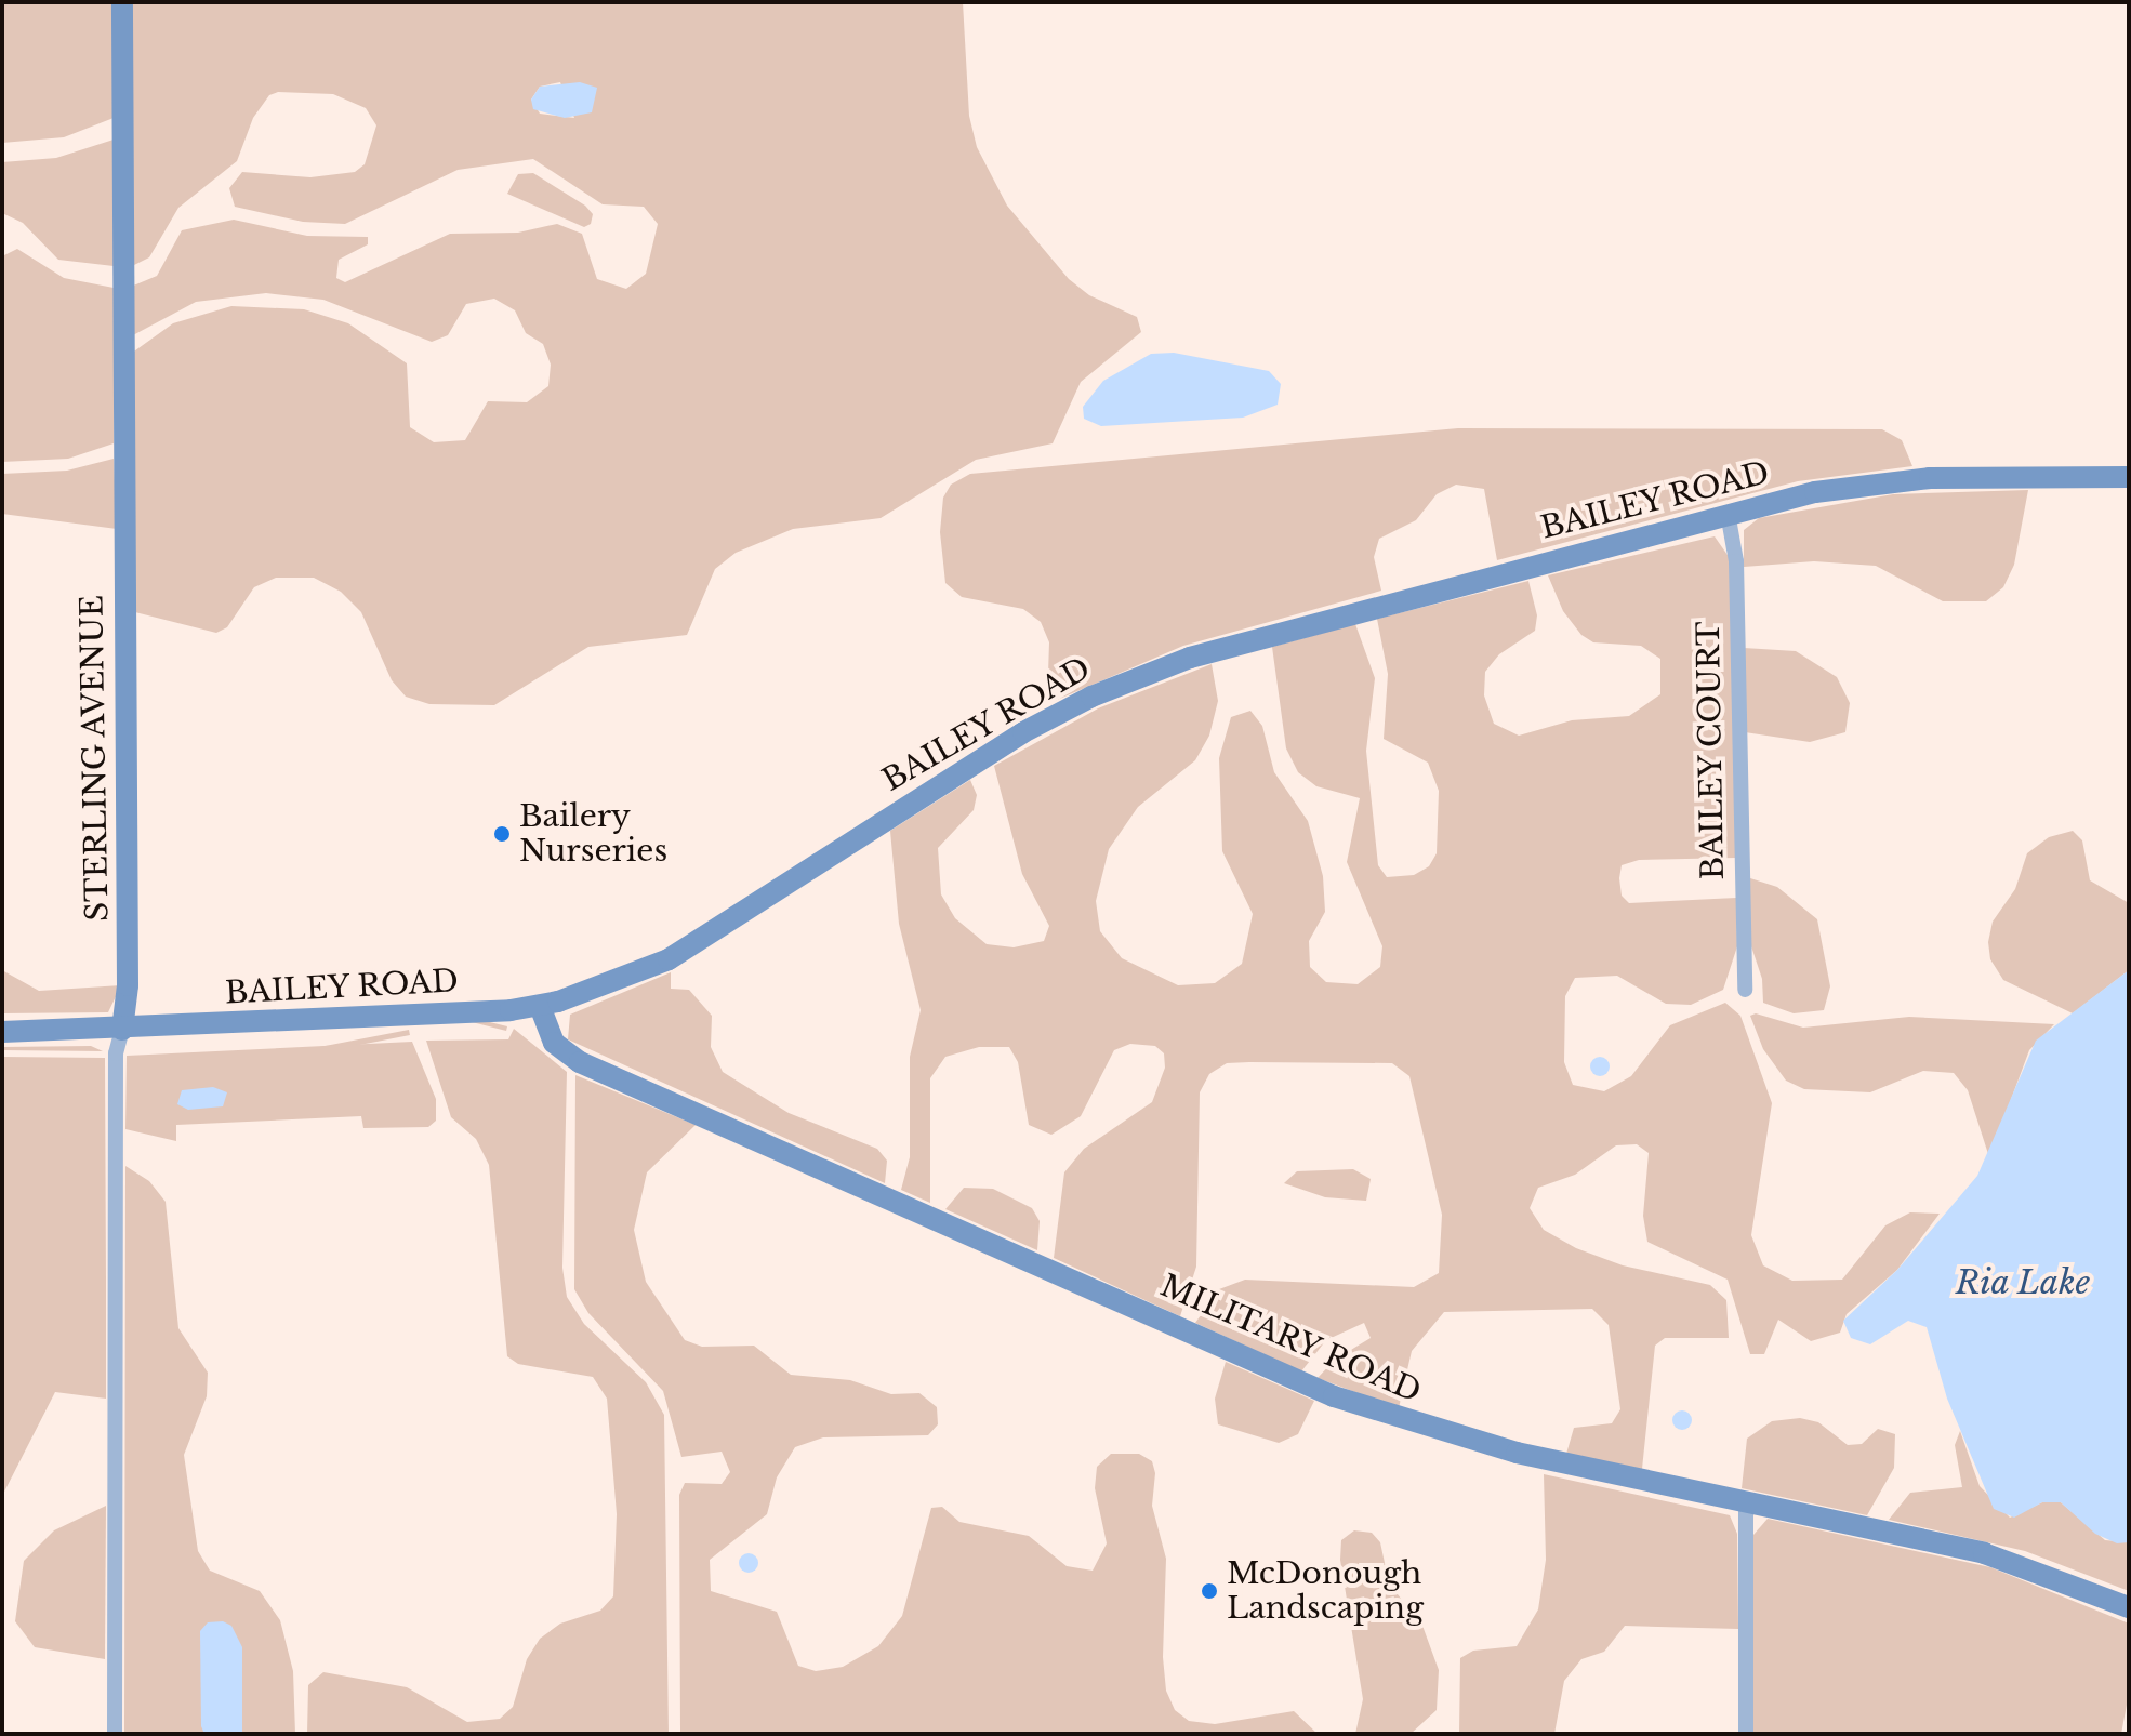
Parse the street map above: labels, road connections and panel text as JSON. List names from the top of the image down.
{
  "streets": {
    "street": [
      "BAILEY ROAD",
      "BAILEY COURT",
      "STERLING AVENUE",
      "MILITARY ROAD"
    ]
  },
  "crossings": [
    ["BAILEY ROAD", "BAILEY COURT"],
    ["BAILEY ROAD", "STERLING AVENUE"],
    ["BAILEY ROAD", "MILITARY ROAD"]
  ],
  "water": ["Ria Lake"],
  "places": ["Bailery Nurseries", "McDonough Landscaping"]
}
